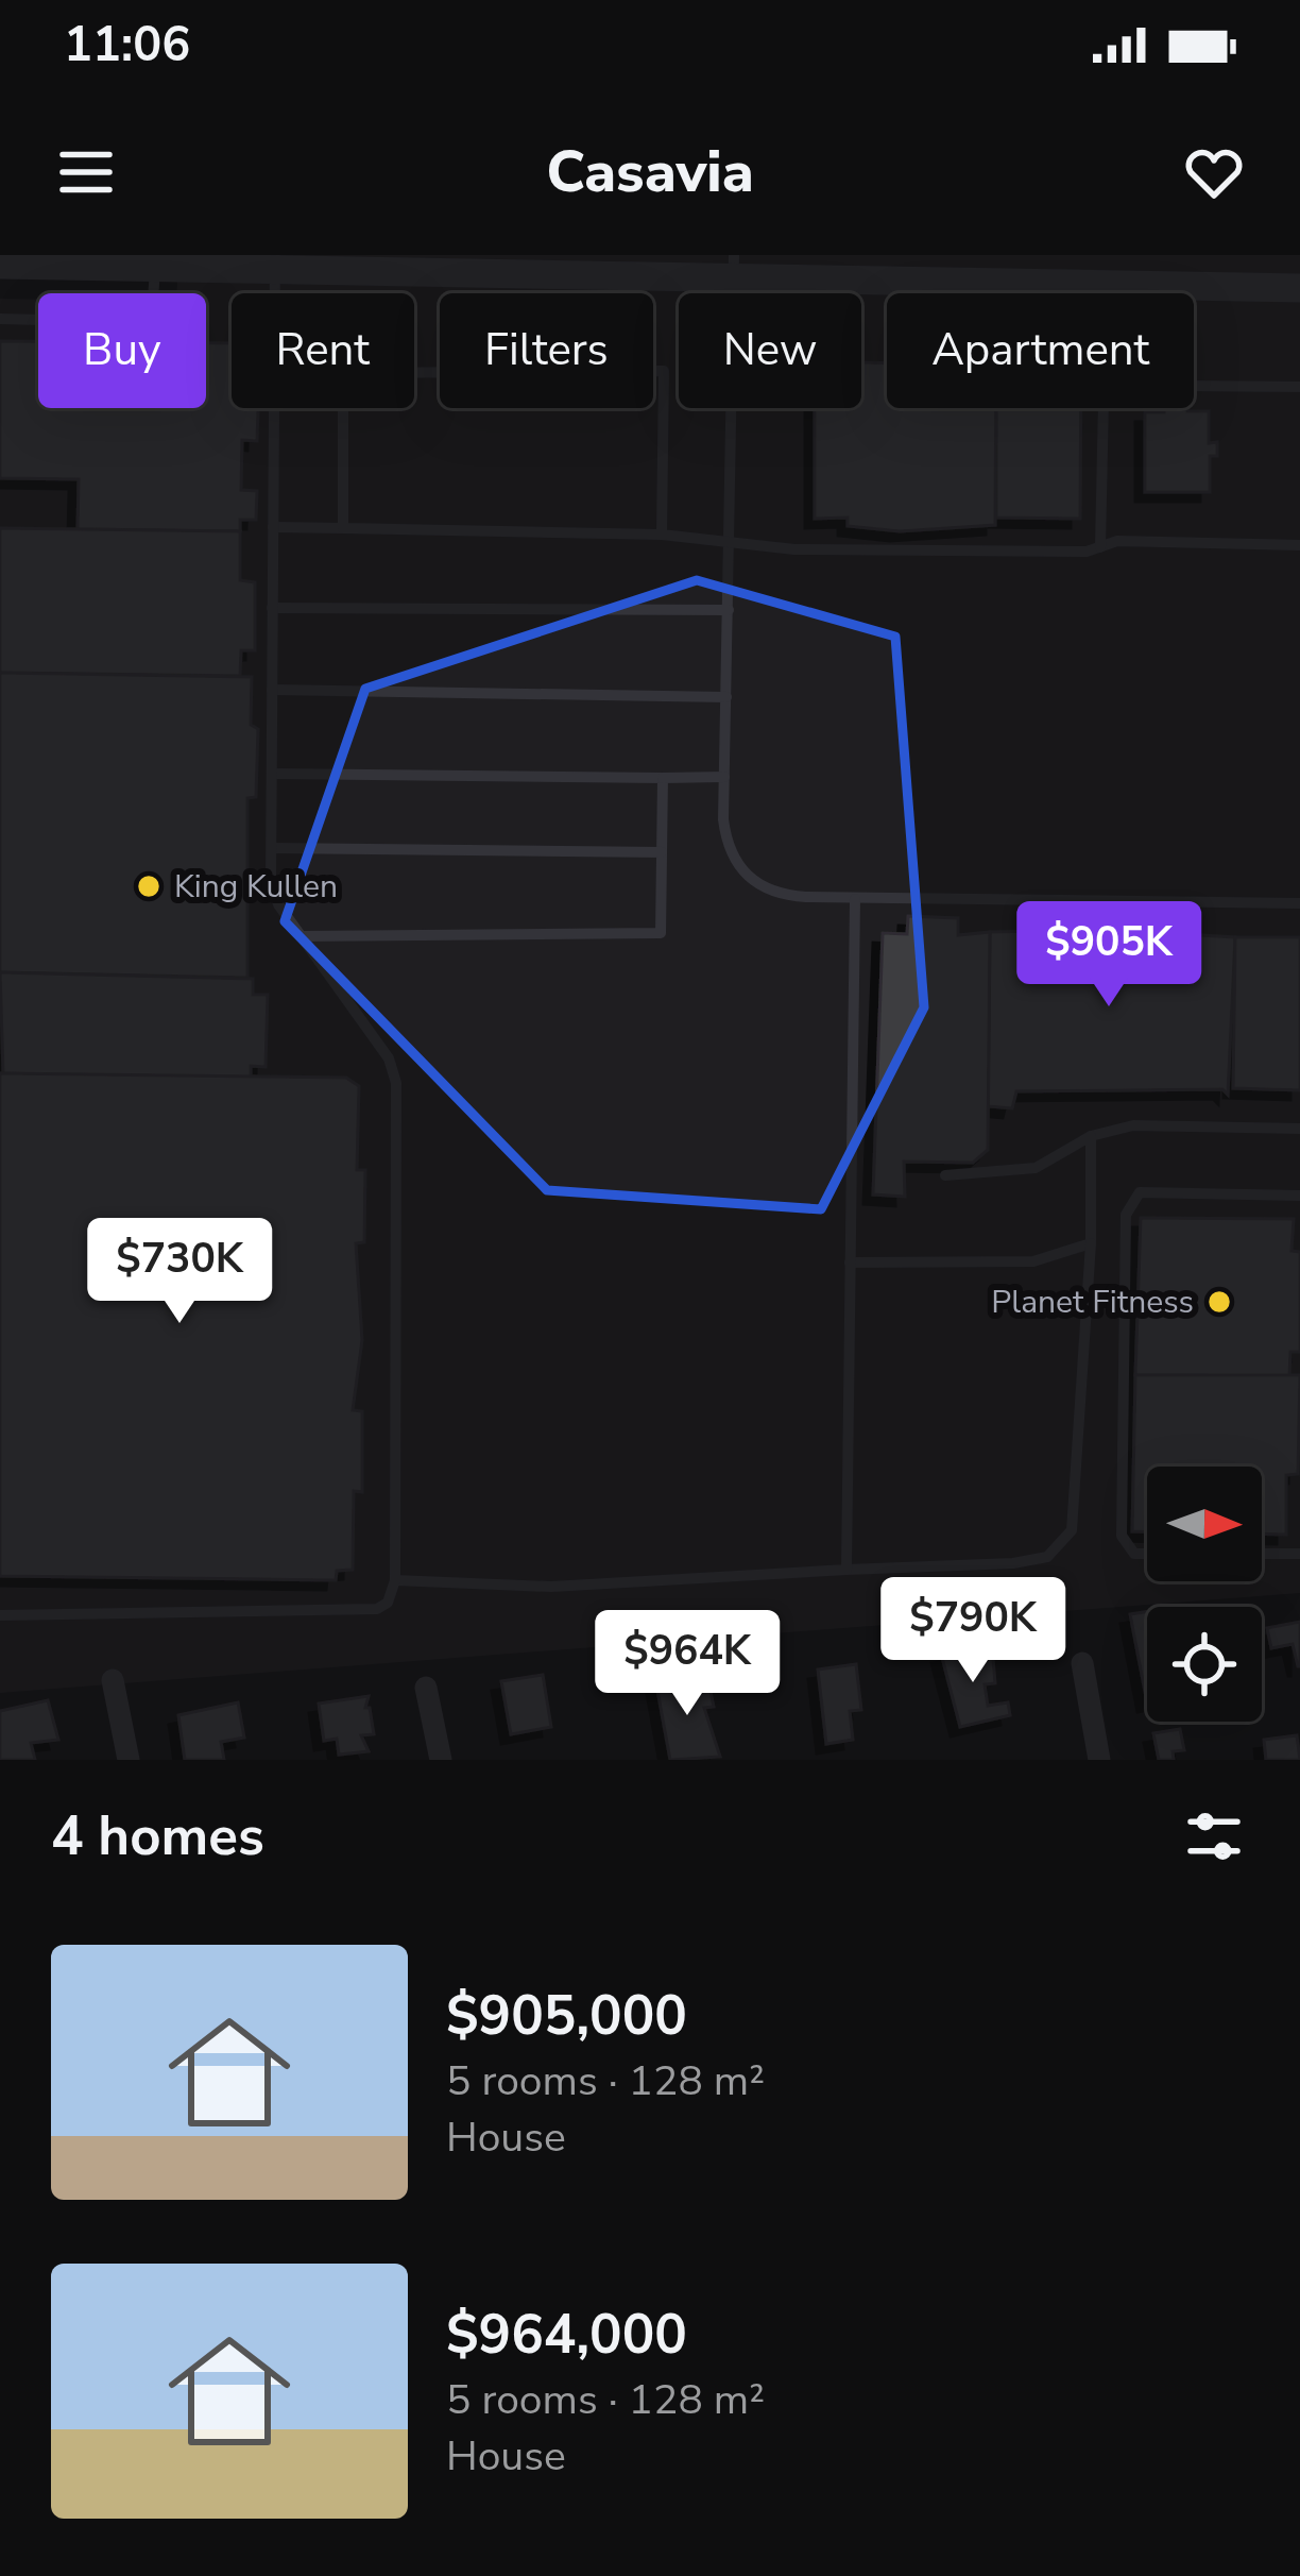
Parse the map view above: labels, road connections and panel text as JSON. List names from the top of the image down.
{
  "places": ["King Kullen", "Planet Fitness"],
  "north": "right",
  "page": {
    "status": "11:06",
    "header": "Casavia",
    "chip": [
      "Buy",
      "Rent",
      "Filters",
      "New",
      "Apartment"
    ],
    "price": [
      "$905K",
      "$730K",
      "$790K",
      "$964K"
    ],
    "heading": "4 homes",
    "list": [
      {
        "name": "$905,000",
        "note": "5 rooms · 128 m² · House"
      },
      {
        "name": "$964,000",
        "note": "5 rooms · 128 m² · House"
      }
    ]
  }
}
